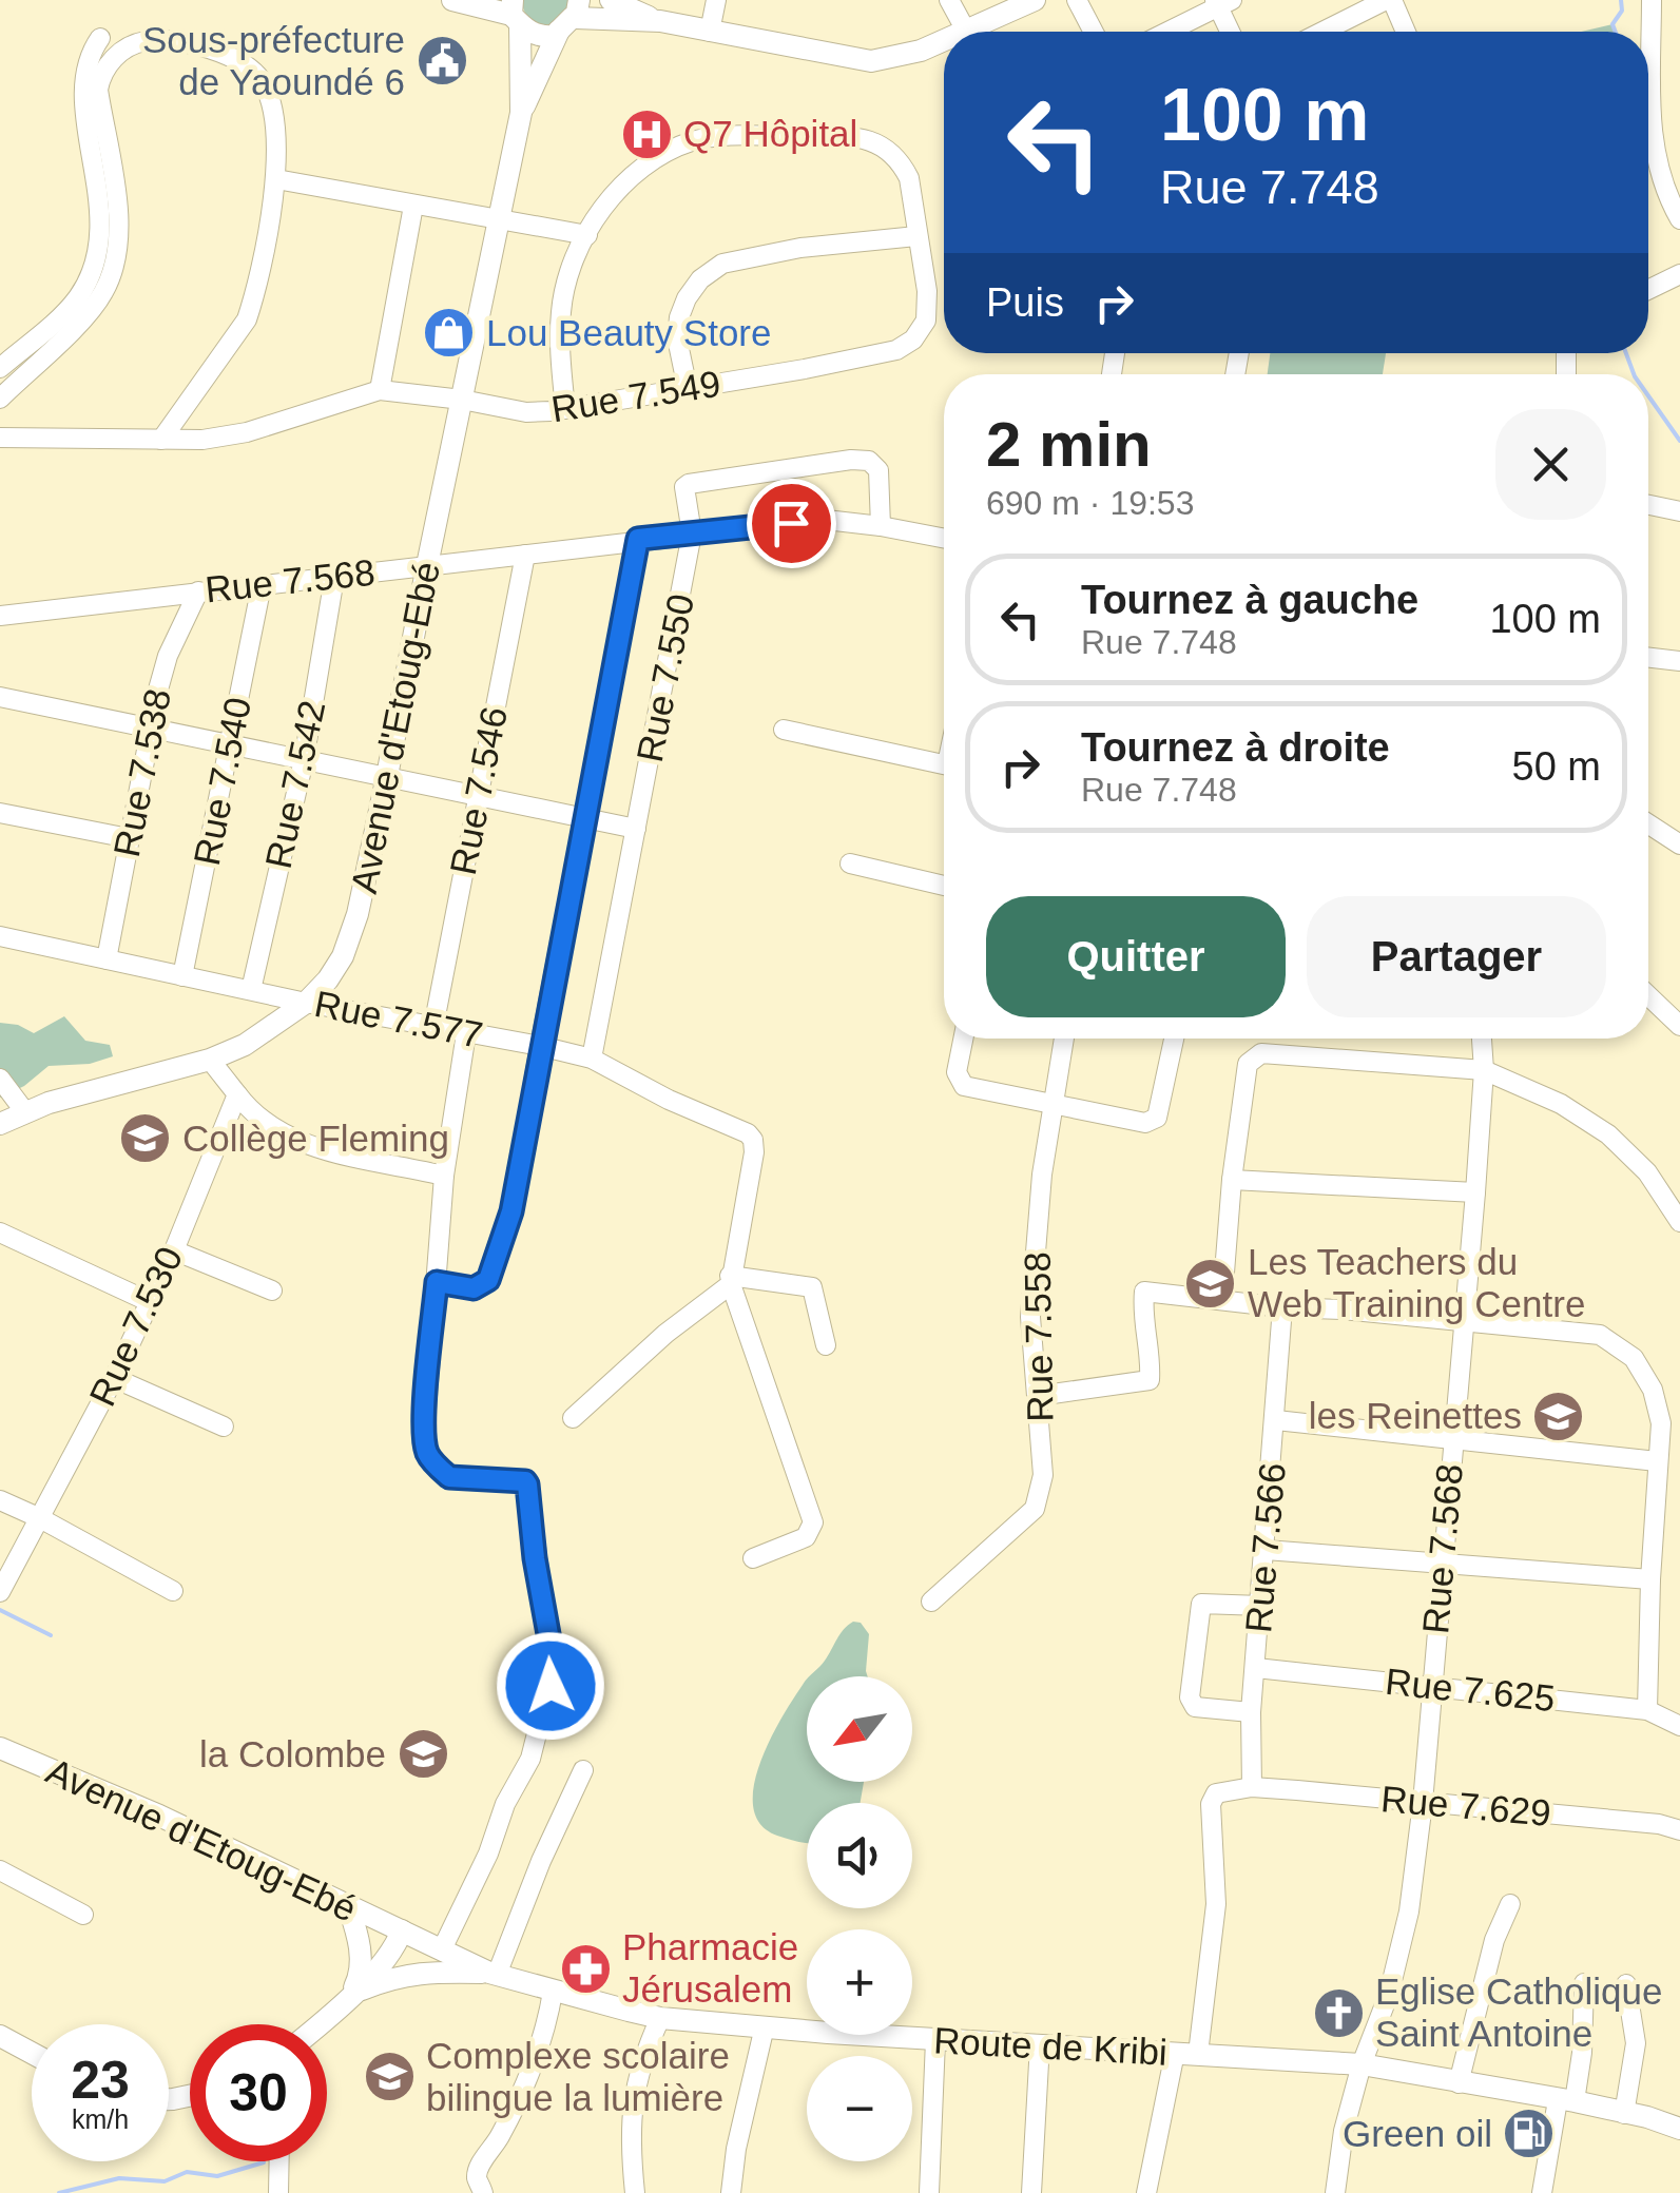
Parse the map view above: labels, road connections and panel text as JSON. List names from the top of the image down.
{
  "streets": {
    "main road": ["Avenue d'Etoug-Ebé", "Route de Kribi"],
    "street": [
      "Rue 7.549",
      "Rue 7.568",
      "Rue 7.550",
      "Rue 7.538",
      "Rue 7.540",
      "Rue 7.542",
      "Rue 7.546",
      "Rue 7.577",
      "Rue 7.530",
      "Rue 7.558",
      "Rue 7.566",
      "Rue 7.625",
      "Rue 7.629"
    ]
  },
  "crossings": [
    ["Rue 7.549", "Avenue d'Etoug-Ebé"],
    ["Rue 7.568", "Rue 7.550"],
    ["Rue 7.568", "Avenue d'Etoug-Ebé"],
    ["Rue 7.568", "Rue 7.538"],
    ["Rue 7.568", "Rue 7.540"],
    ["Rue 7.568", "Rue 7.542"],
    ["Rue 7.568", "Rue 7.546"],
    ["Rue 7.568", "Rue 7.625"],
    ["Rue 7.568", "Rue 7.629"],
    ["Rue 7.568", "Route de Kribi"],
    ["Rue 7.550", "Rue 7.577"],
    ["Avenue d'Etoug-Ebé", "Rue 7.577"],
    ["Avenue d'Etoug-Ebé", "Route de Kribi"],
    ["Rue 7.538", "Rue 7.577"],
    ["Rue 7.540", "Rue 7.577"],
    ["Rue 7.542", "Rue 7.577"],
    ["Rue 7.546", "Rue 7.577"],
    ["Rue 7.566", "Rue 7.625"],
    ["Rue 7.566", "Rue 7.629"]
  ],
  "places": {
    "public building": ["Sous-préfecture de Yaoundé 6"],
    "hospital": ["Q7 Hôpital"],
    "shop": ["Lou Beauty Store"],
    "school or university": [
      "Collège Fleming",
      "Les Teachers du Web Training Centre",
      "les Reinettes",
      "la Colombe",
      "Complexe scolaire bilingue la lumière"
    ],
    "pharmacy": ["Pharmacie Jérusalem"],
    "church": ["Eglise Catholique Saint Antoine"],
    "fuel station": ["Green oil"]
  },
  "north": "bottom left",
  "page": {
    "turn": ["100 m", "Rue 7.748"],
    "then": "Puis",
    "heading": ["2 min", "690 m · 19:53"],
    "list": [
      {
        "name": "Tournez à gauche",
        "note": "Rue 7.748",
        "value": "100 m"
      },
      {
        "name": "Tournez à droite",
        "note": "Rue 7.748",
        "value": "50 m"
      }
    ],
    "buttons": ["Quitter", "Partager"],
    "map_buttons": ["+", "−"],
    "speed": "23 km/h",
    "limit": "30"
  }
}
